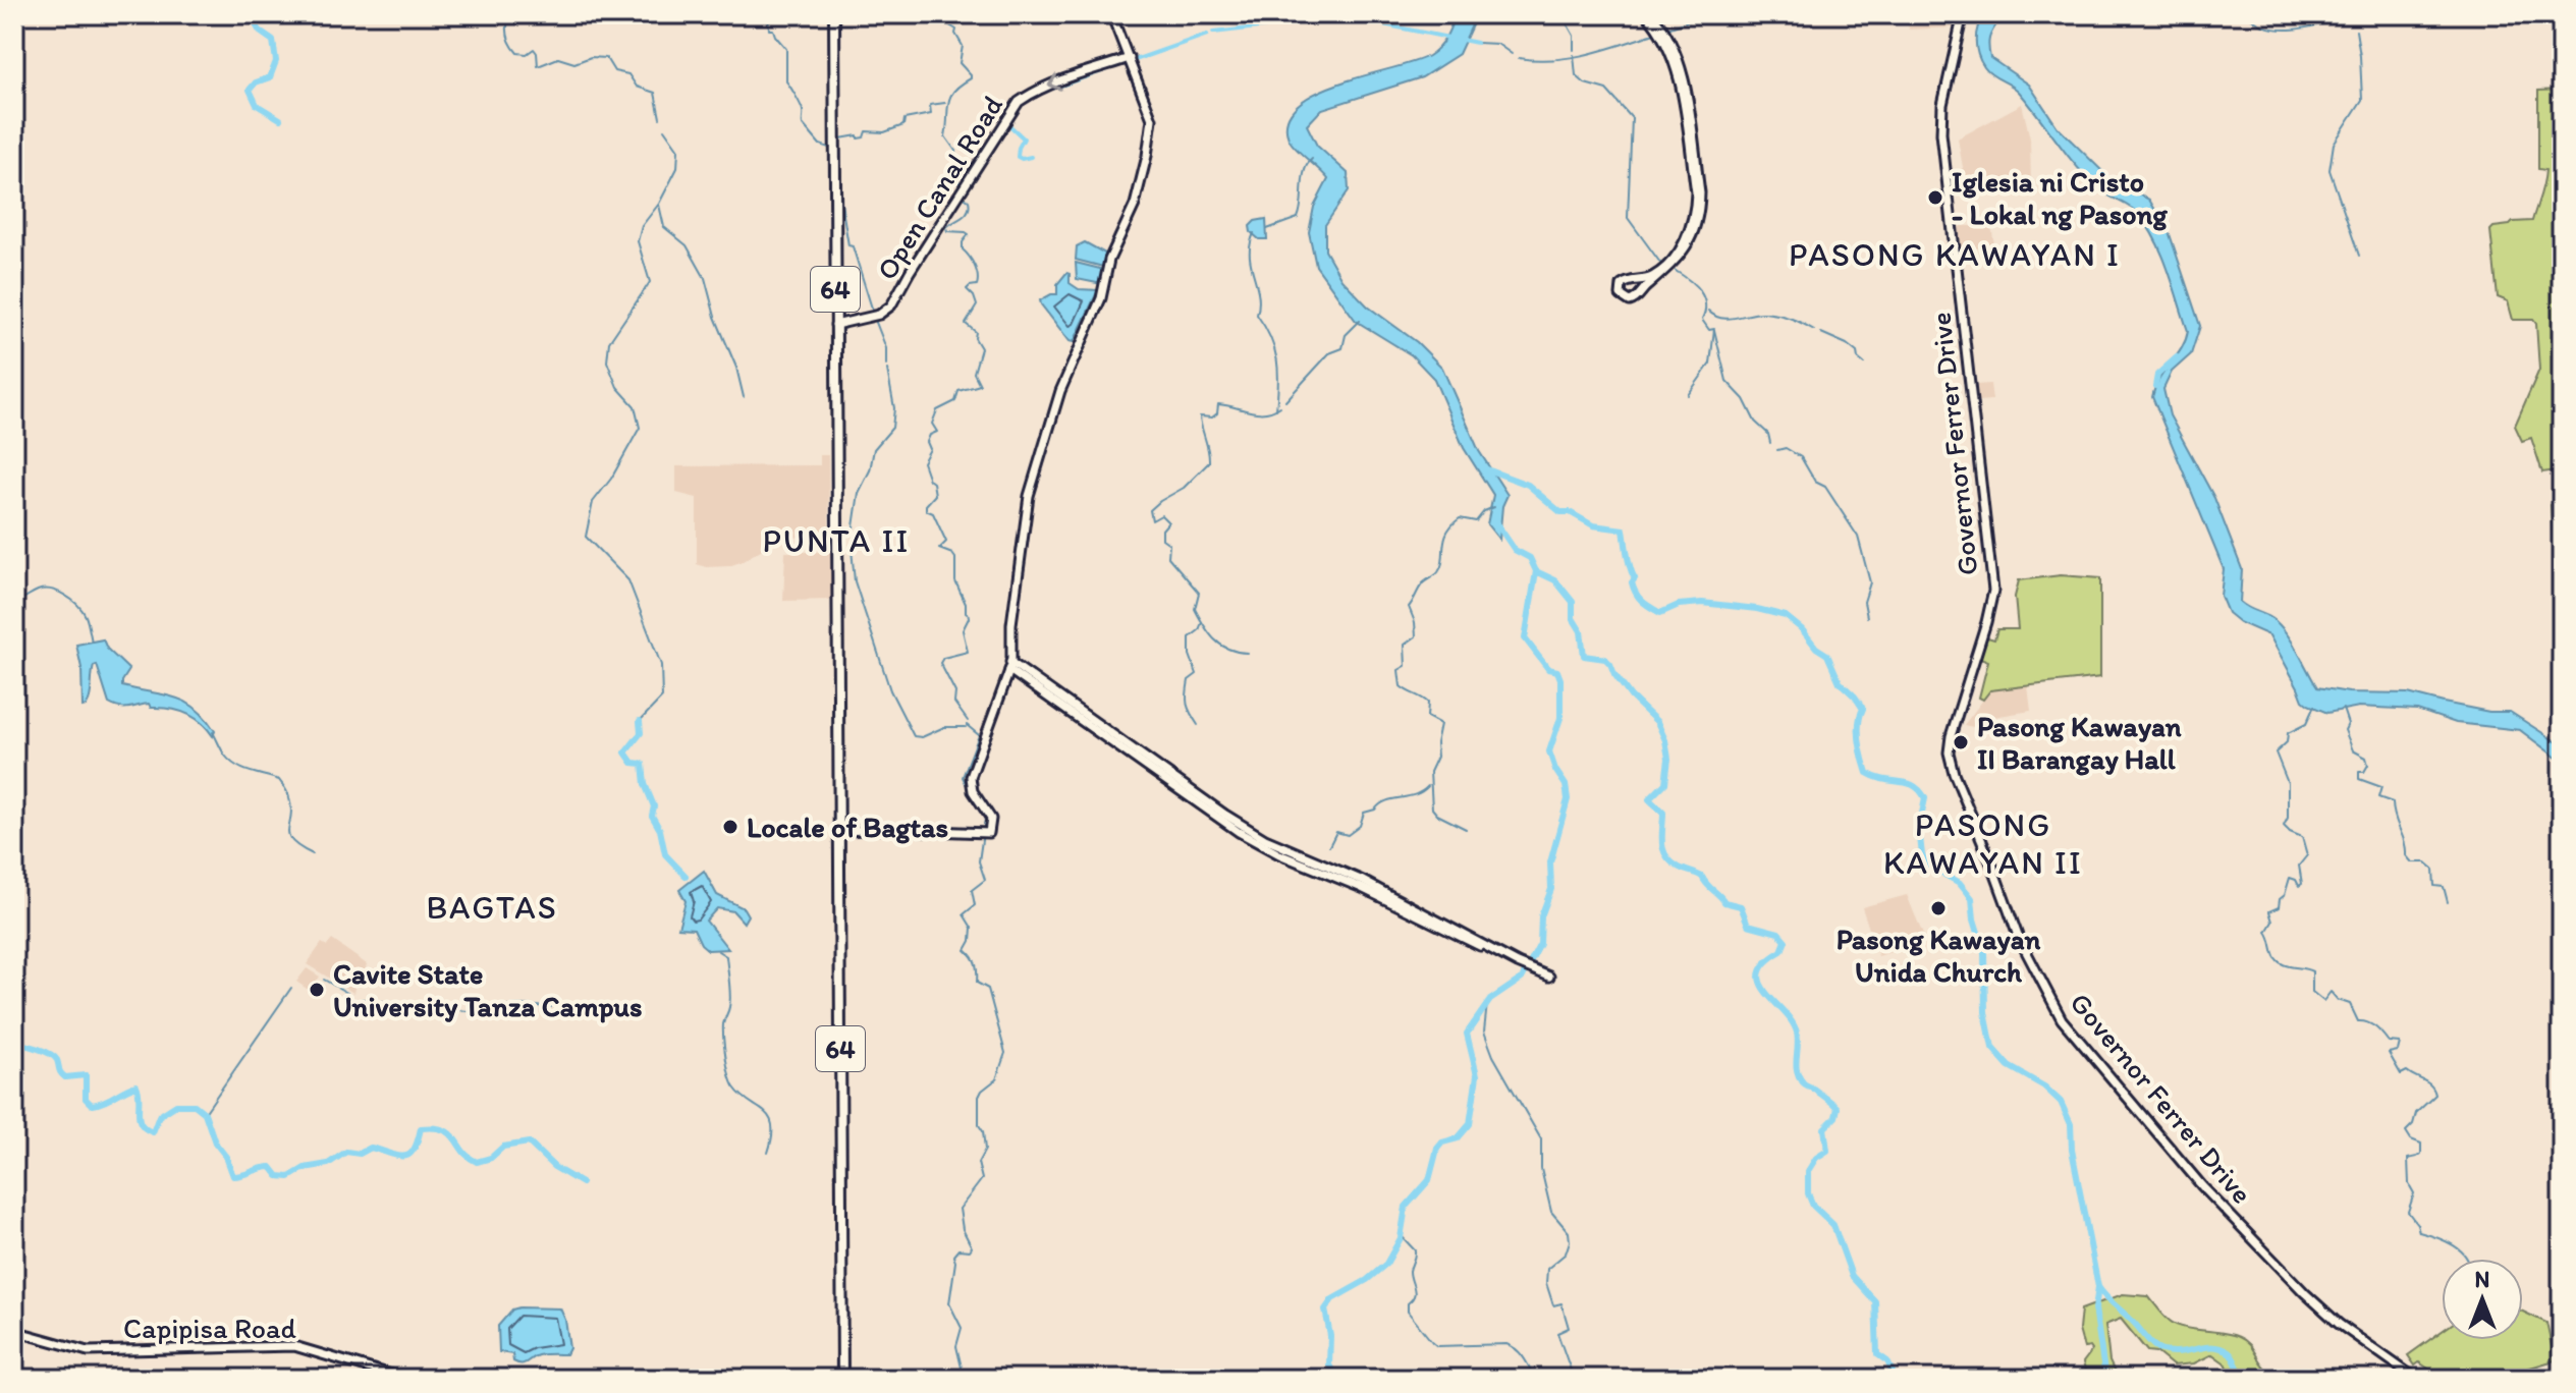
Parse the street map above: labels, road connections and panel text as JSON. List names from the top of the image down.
{
  "streets": {
    "main road": [
      "Open Canal Road",
      "64",
      "Governor Ferrer Drive",
      "Capipisa Road"
    ]
  },
  "crossings": [
    ["Open Canal Road", "64"]
  ],
  "one_way": ["Open Canal Road"],
  "districts": [
    "PASONG KAWAYAN I",
    "PUNTA II",
    "PASONG KAWAYAN II",
    "BAGTAS"
  ],
  "places": [
    "Iglesia ni Cristo - Lokal ng Pasong",
    "Pasong Kawayan II Barangay Hall",
    "Locale of Bagtas",
    "Pasong Kawayan Unida Church",
    "Cavite State University Tanza Campus"
  ],
  "north": "top"
}
